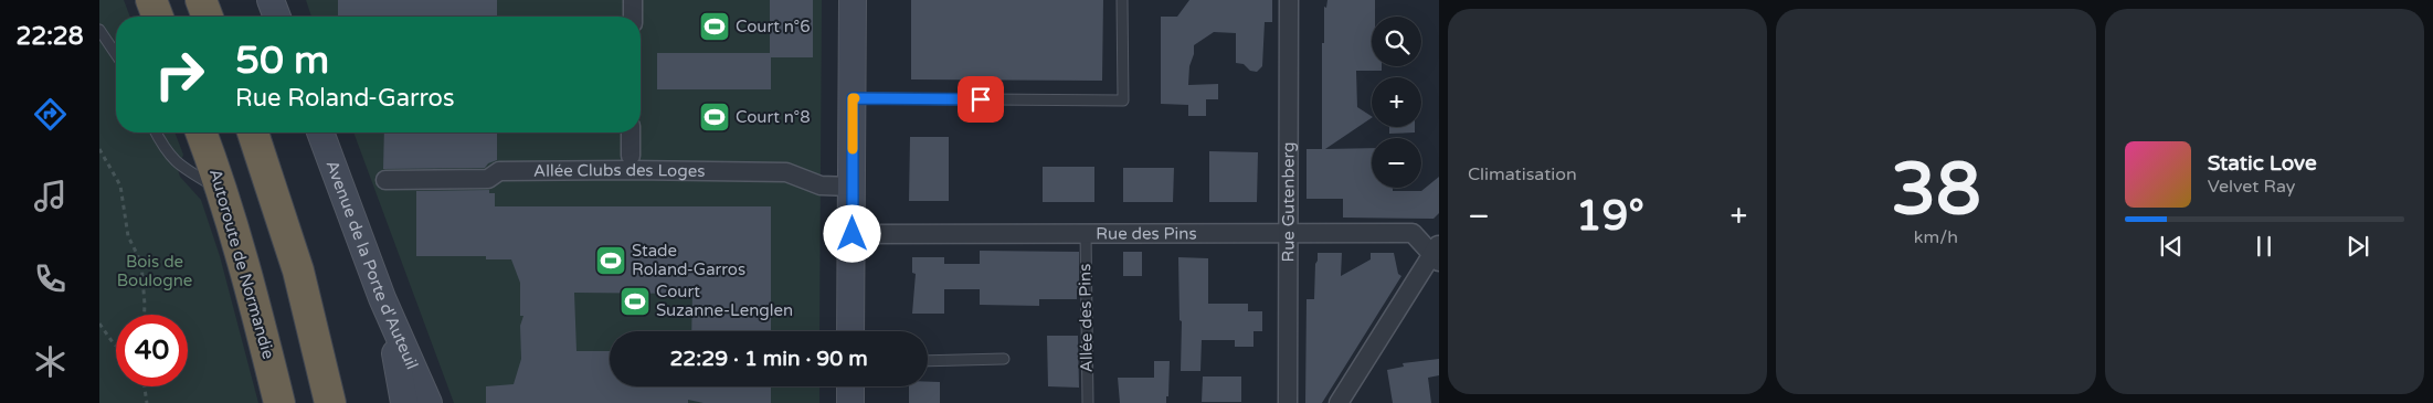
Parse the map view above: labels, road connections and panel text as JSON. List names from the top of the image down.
{
  "streets": {
    "highway": ["Autoroute de Normandie"],
    "main road": ["Avenue de la Porte d'Auteuil"],
    "street": ["Allée Clubs des Loges", "Rue Gutenberg", "Rue des Pins"],
    "lane": ["Allée des Pins"]
  },
  "crossings": [
    ["Rue Gutenberg", "Rue des Pins"],
    ["Rue des Pins", "Allée des Pins"]
  ],
  "parks": ["Bois de Boulogne"],
  "places": {
    "sports": [
      "Court n°6",
      "Court n°8",
      "Stade Roland-Garros",
      "Court Suzanne-Lenglen"
    ]
  },
  "page": {
    "tabs": "22:28",
    "tile": [
      "Climatisation",
      ["38", "km/h"]
    ],
    "map_buttons": ["+", "−"],
    "turn": ["50 m", "Rue Roland-Garros"],
    "song": ["Static Love", "Velvet Ray"],
    "heat": ["−", "19°", "+"],
    "limit": "40",
    "trip": "22:29 · 1 min · 90 m"
  }
}
